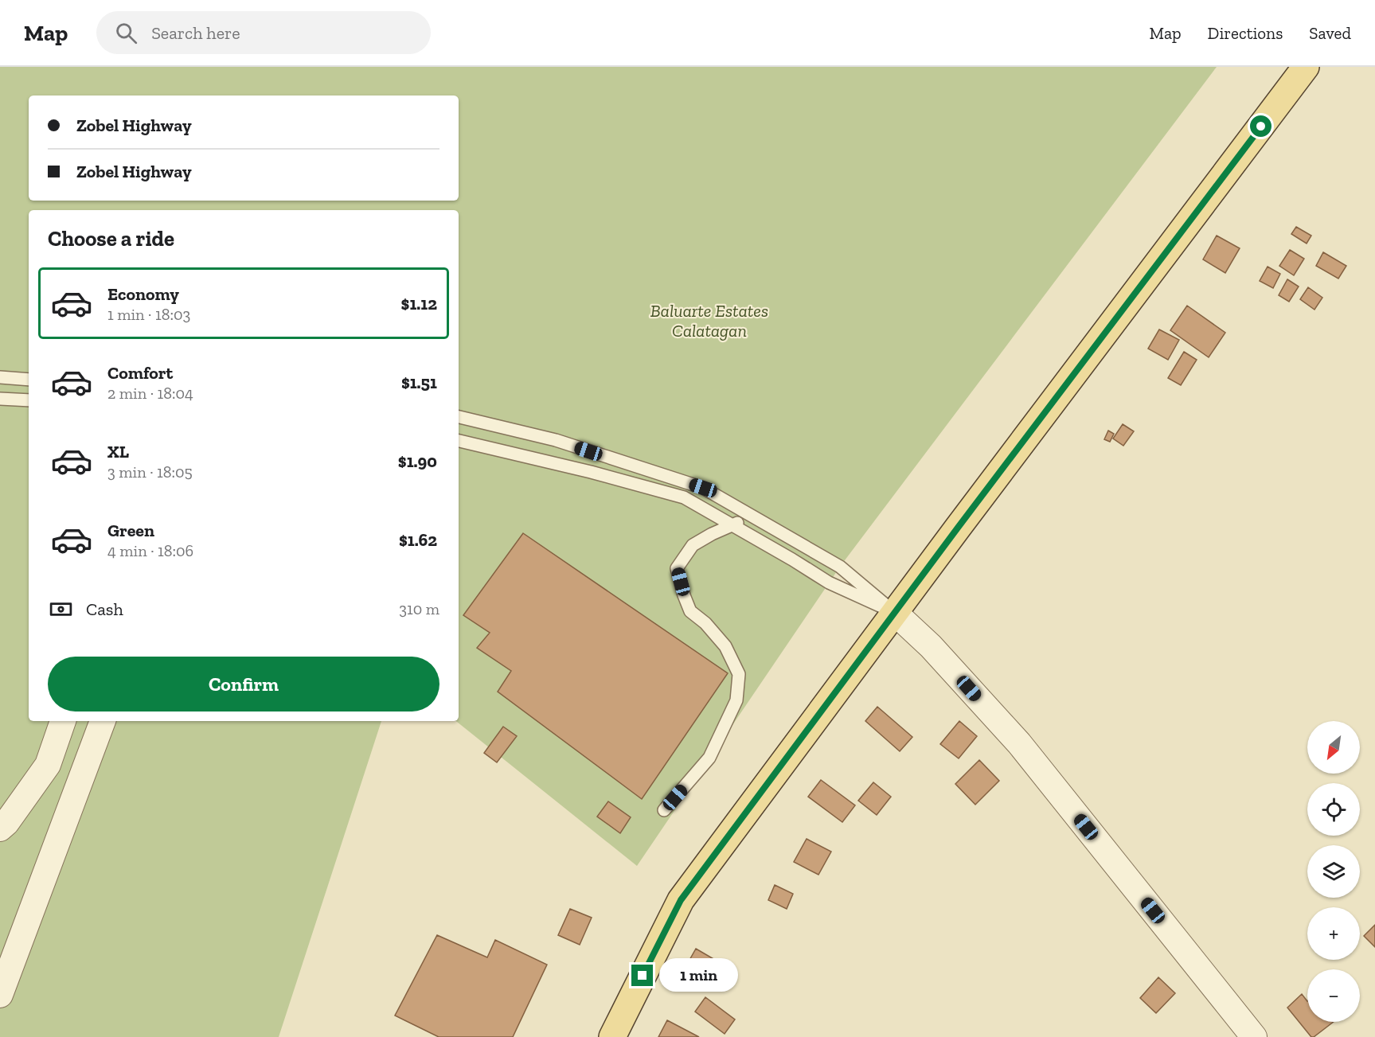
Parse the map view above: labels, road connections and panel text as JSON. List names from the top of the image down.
{
  "parks": ["Baluarte Estates Calatagan"],
  "north": "bottom left",
  "page": {
    "header": "Map",
    "search": "Search here",
    "nav": ["Map", "Directions", "Saved"],
    "banner": ["Zobel Highway", "Zobel Highway"],
    "heading": "Choose a ride",
    "list": [
      {
        "name": "Economy",
        "note": "1 min · 18:03",
        "value": "$1.12"
      },
      {
        "name": "Comfort",
        "note": "2 min · 18:04",
        "value": "$1.51"
      },
      {
        "name": "XL",
        "note": "3 min · 18:05",
        "value": "$1.90"
      },
      {
        "name": "Green",
        "note": "4 min · 18:06",
        "value": "$1.62"
      }
    ],
    "pay": ["Cash", "310 m"],
    "buttons": "Confirm",
    "map_buttons": ["+", "−"],
    "bubble": "1 min"
  }
}
